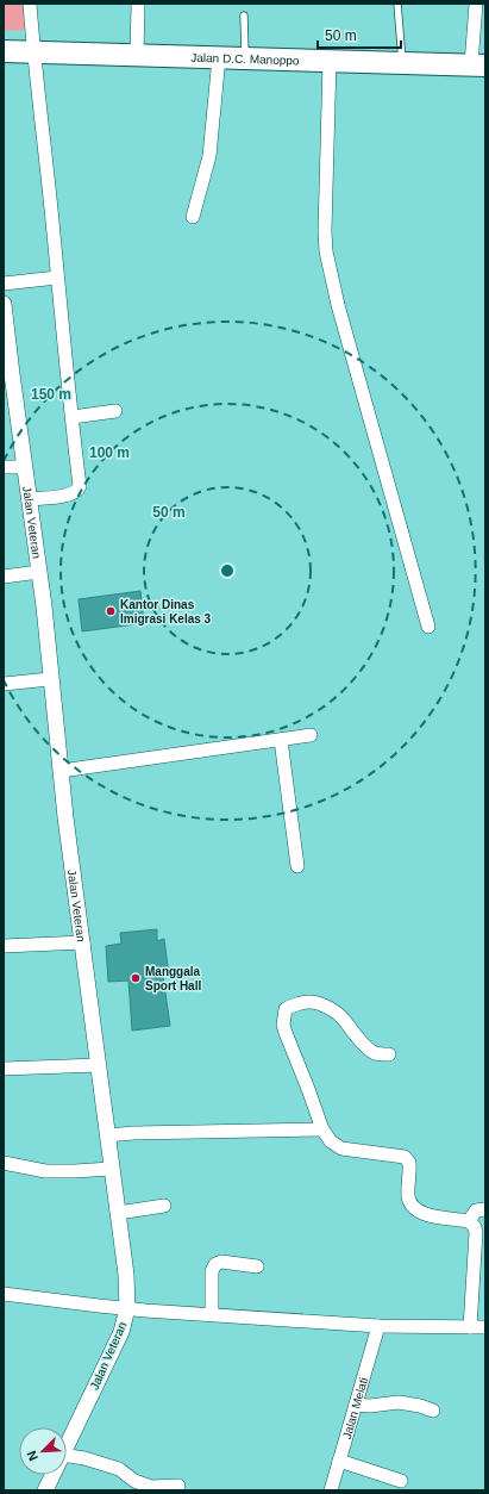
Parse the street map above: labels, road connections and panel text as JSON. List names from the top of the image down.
{
  "streets": {
    "highway": ["Jalan D.C. Manoppo"],
    "street": ["Jalan Veteran", "Jalan Melati"]
  },
  "places": ["Kantor Dinas Imigrasi Kelas 3", "Manggala Sport Hall"],
  "scale_bar": "50 m",
  "north": "bottom left",
  "rings": ["150 m", "100 m", "50 m"]
}
